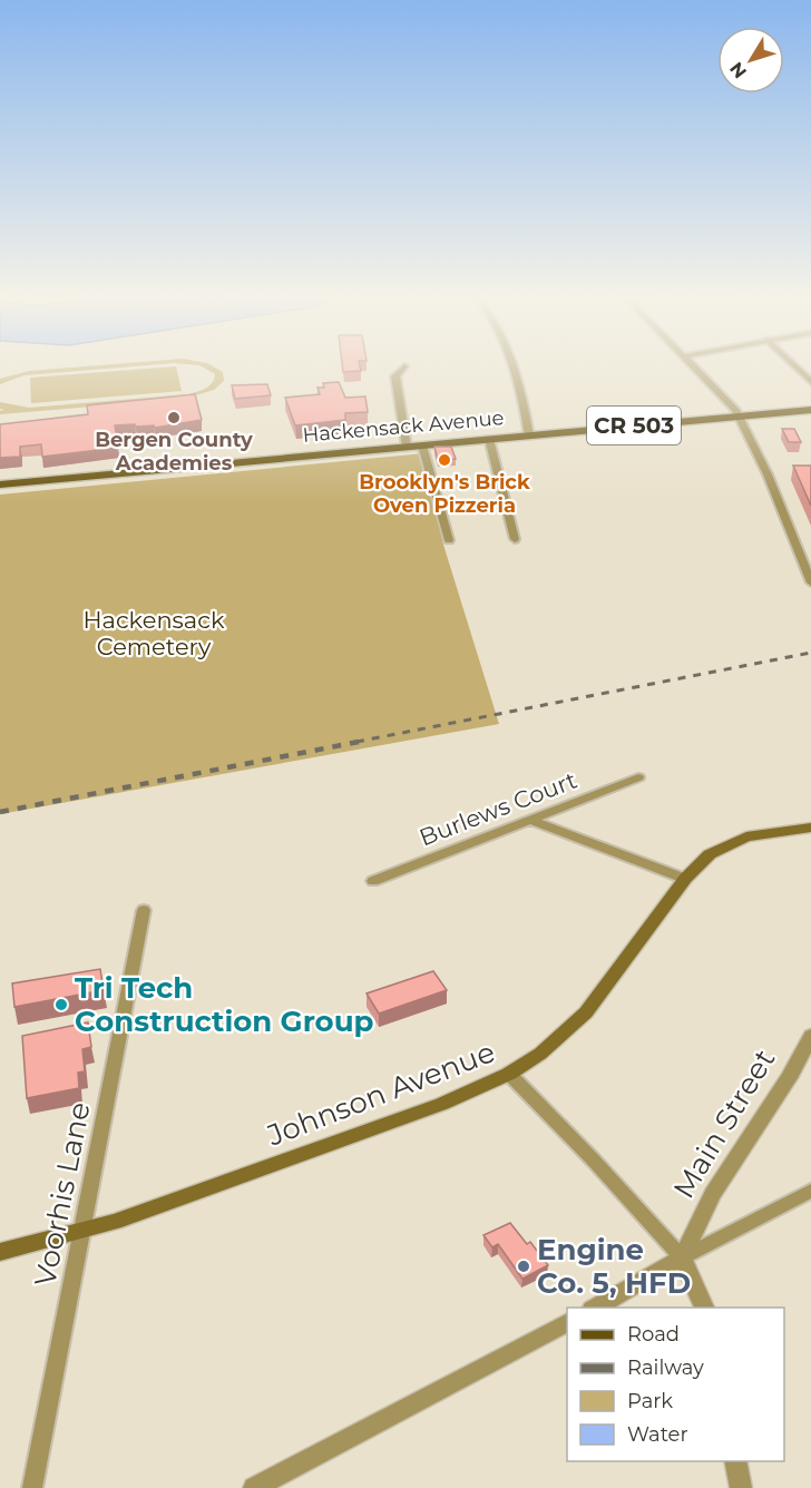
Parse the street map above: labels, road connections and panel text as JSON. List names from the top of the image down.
{
  "streets": {
    "main road": ["CR 503", "Hackensack Avenue", "Johnson Avenue"],
    "street": ["Burlews Court", "Main Street", "Voorhis Lane"]
  },
  "crossings": [
    ["Johnson Avenue", "Voorhis Lane"]
  ],
  "parks": ["Hackensack Cemetery"],
  "places": [
    "Bergen County Academies",
    "Brooklyn's Brick Oven Pizzeria",
    "Tri Tech Construction Group",
    "Engine Co. 5, HFD"
  ],
  "legend": [
    "Road",
    "Railway",
    "Park",
    "Water"
  ],
  "north": "bottom left"
}
